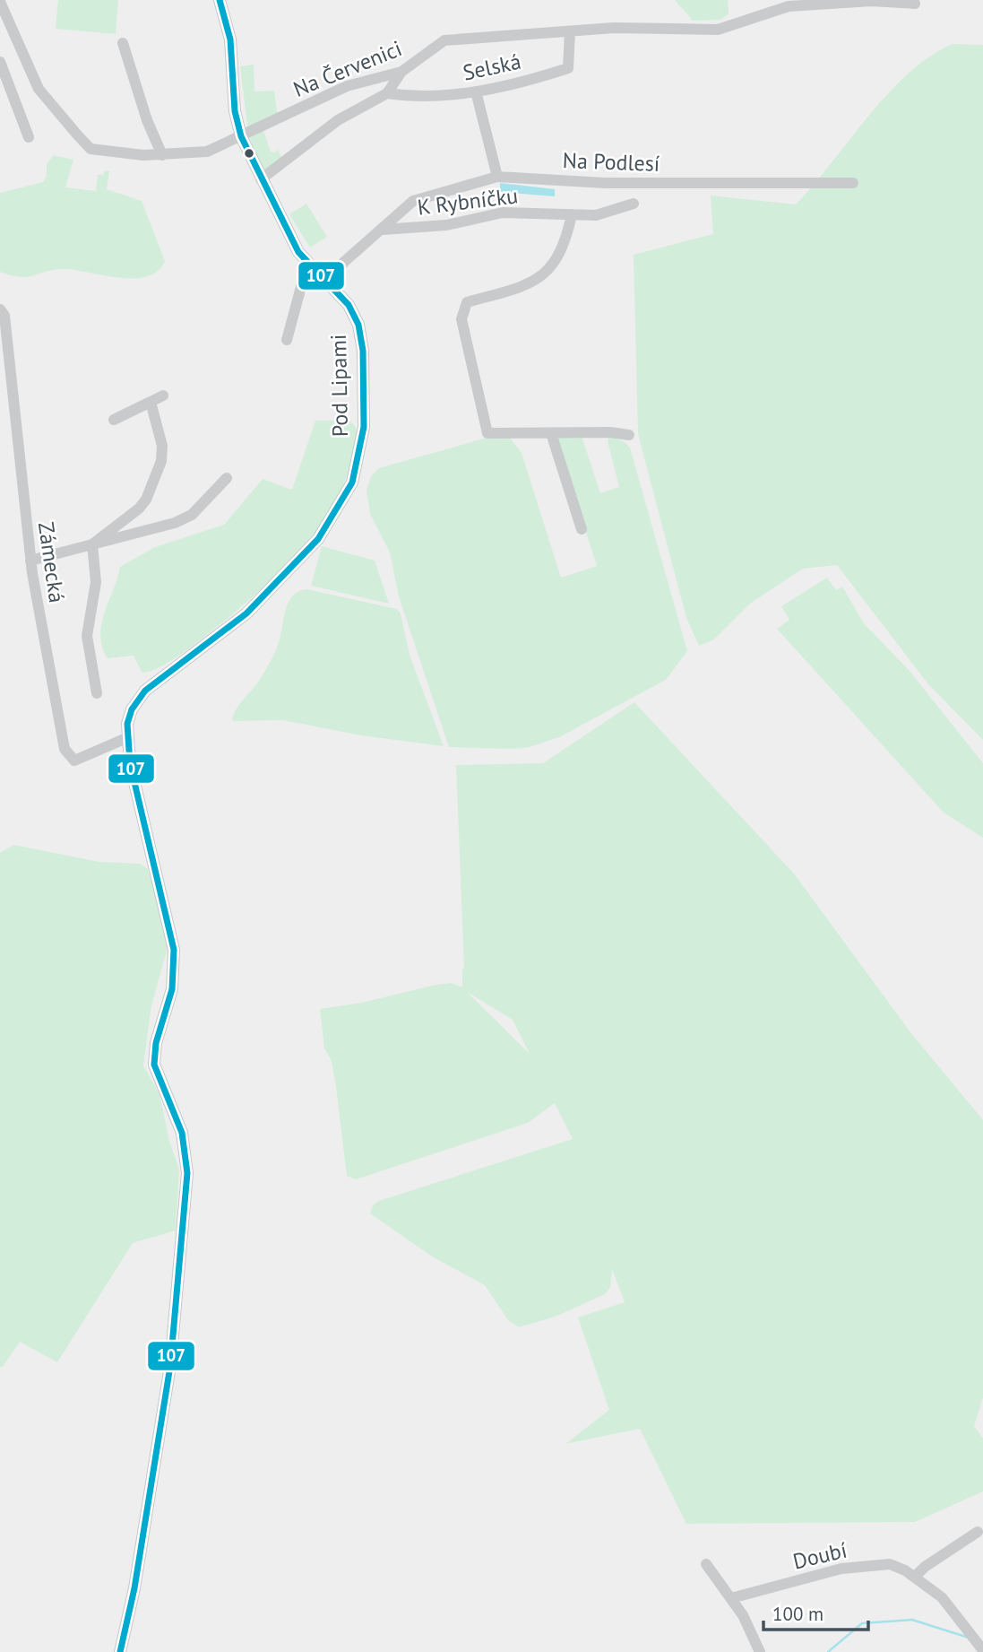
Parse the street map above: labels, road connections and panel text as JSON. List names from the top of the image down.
{
  "streets": {
    "main road": ["Pod Lipami"],
    "street": [
      "Selská",
      "Na Červenici",
      "Na Podlesí",
      "K Rybníčku",
      "Zámecká",
      "Doubí"
    ]
  },
  "crossings": [
    ["Selská", "Na Červenici"],
    ["Na Červenici", "Pod Lipami"],
    ["Na Podlesí", "K Rybníčku"],
    ["Pod Lipami", "Zámecká"]
  ],
  "lines": ["transit line 107"],
  "scale_bar": "100 m"
}
